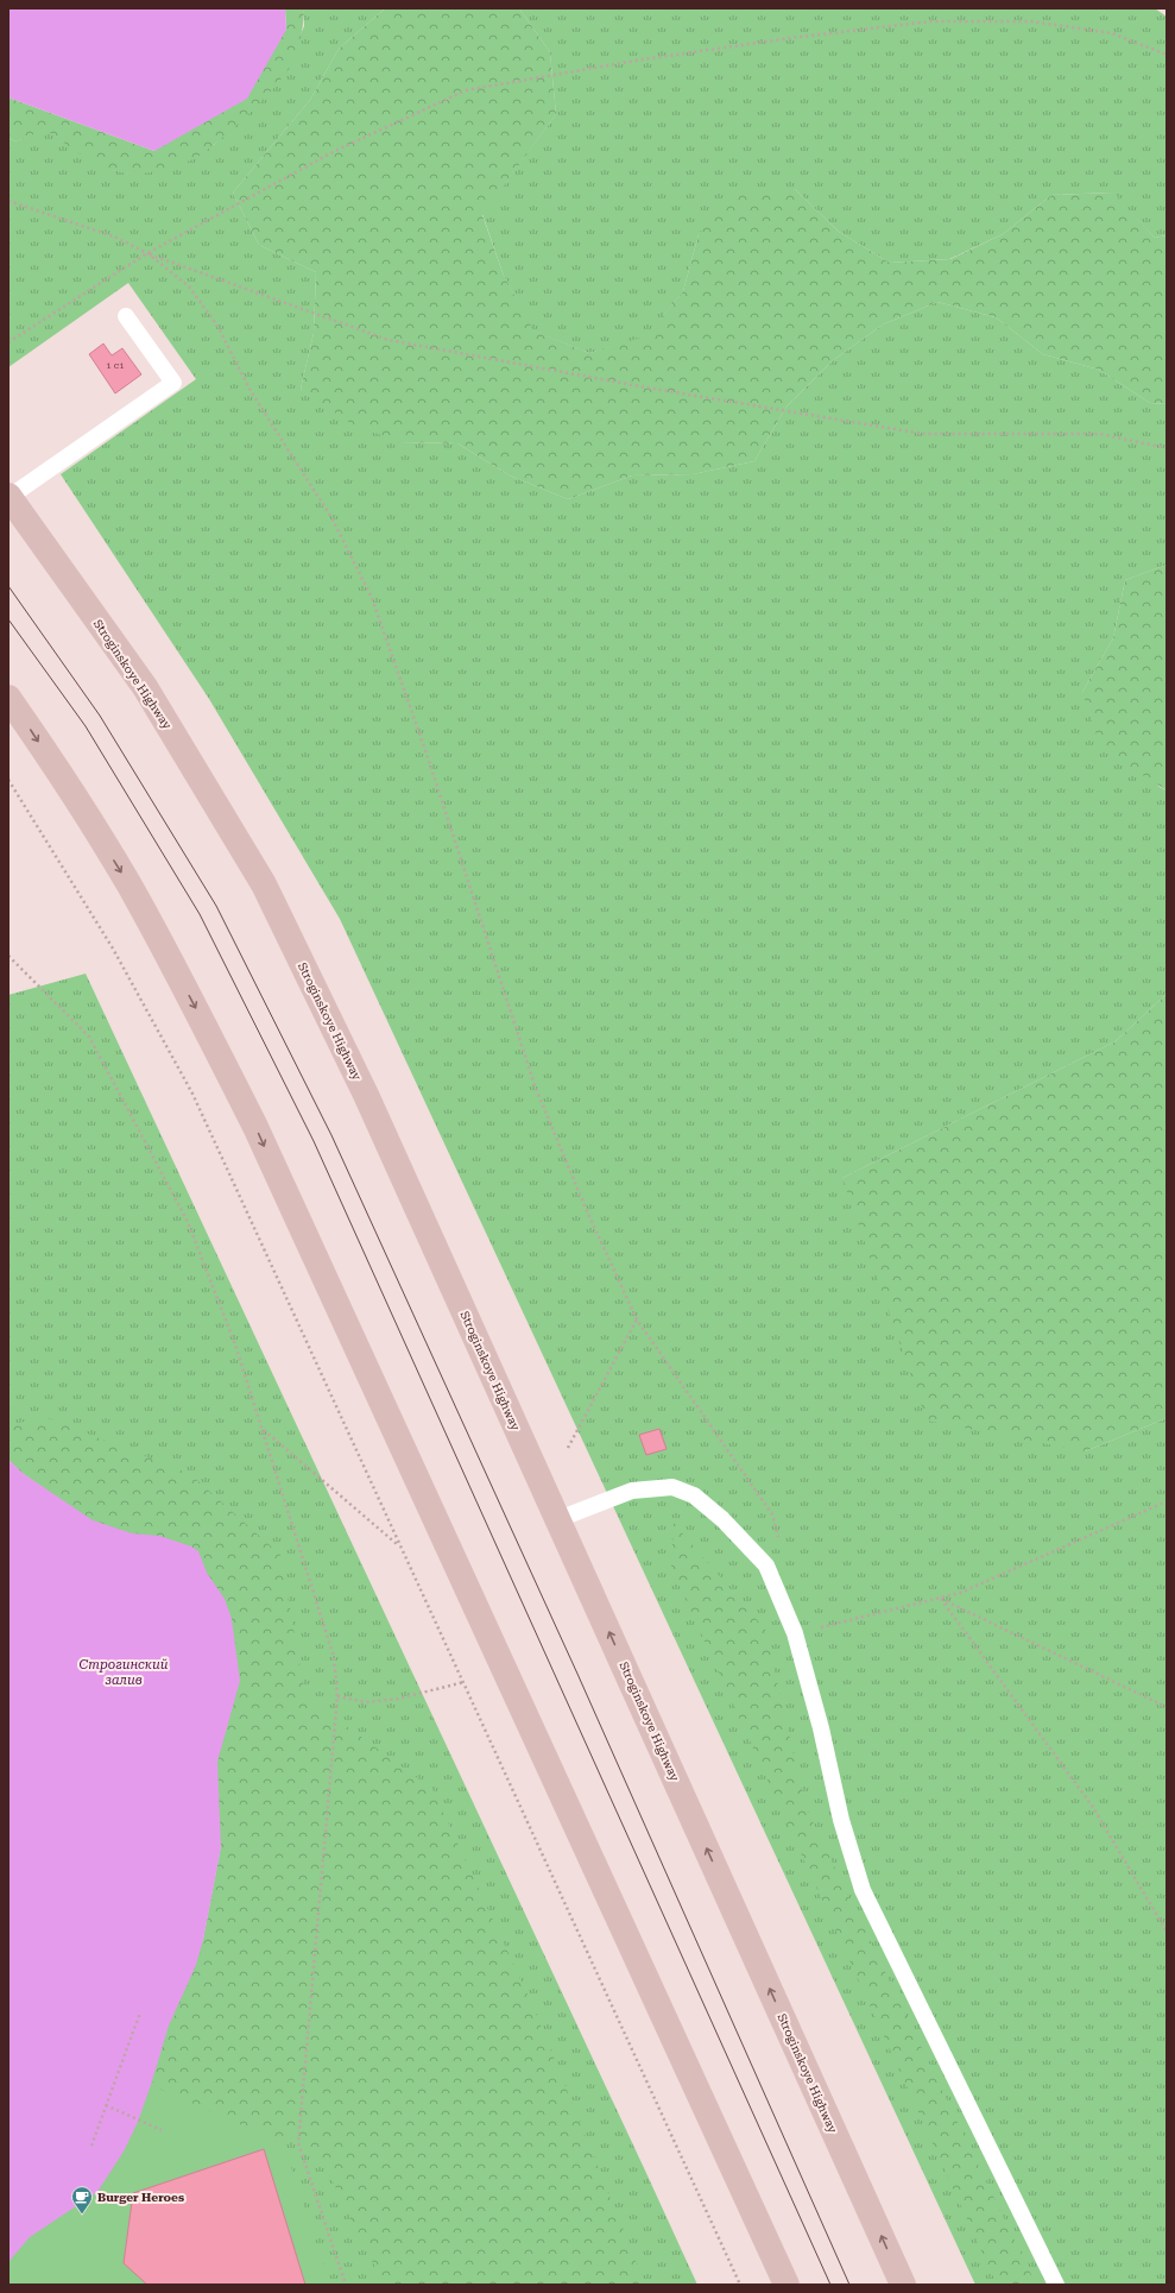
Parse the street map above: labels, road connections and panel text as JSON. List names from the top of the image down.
{
  "streets": {
    "main road": ["Stroginskoye Highway"]
  },
  "water": ["Строгинский залив"],
  "places": {
    "cafe": ["Burger Heroes"]
  },
  "house_numbers": ["1 с1"]
}
